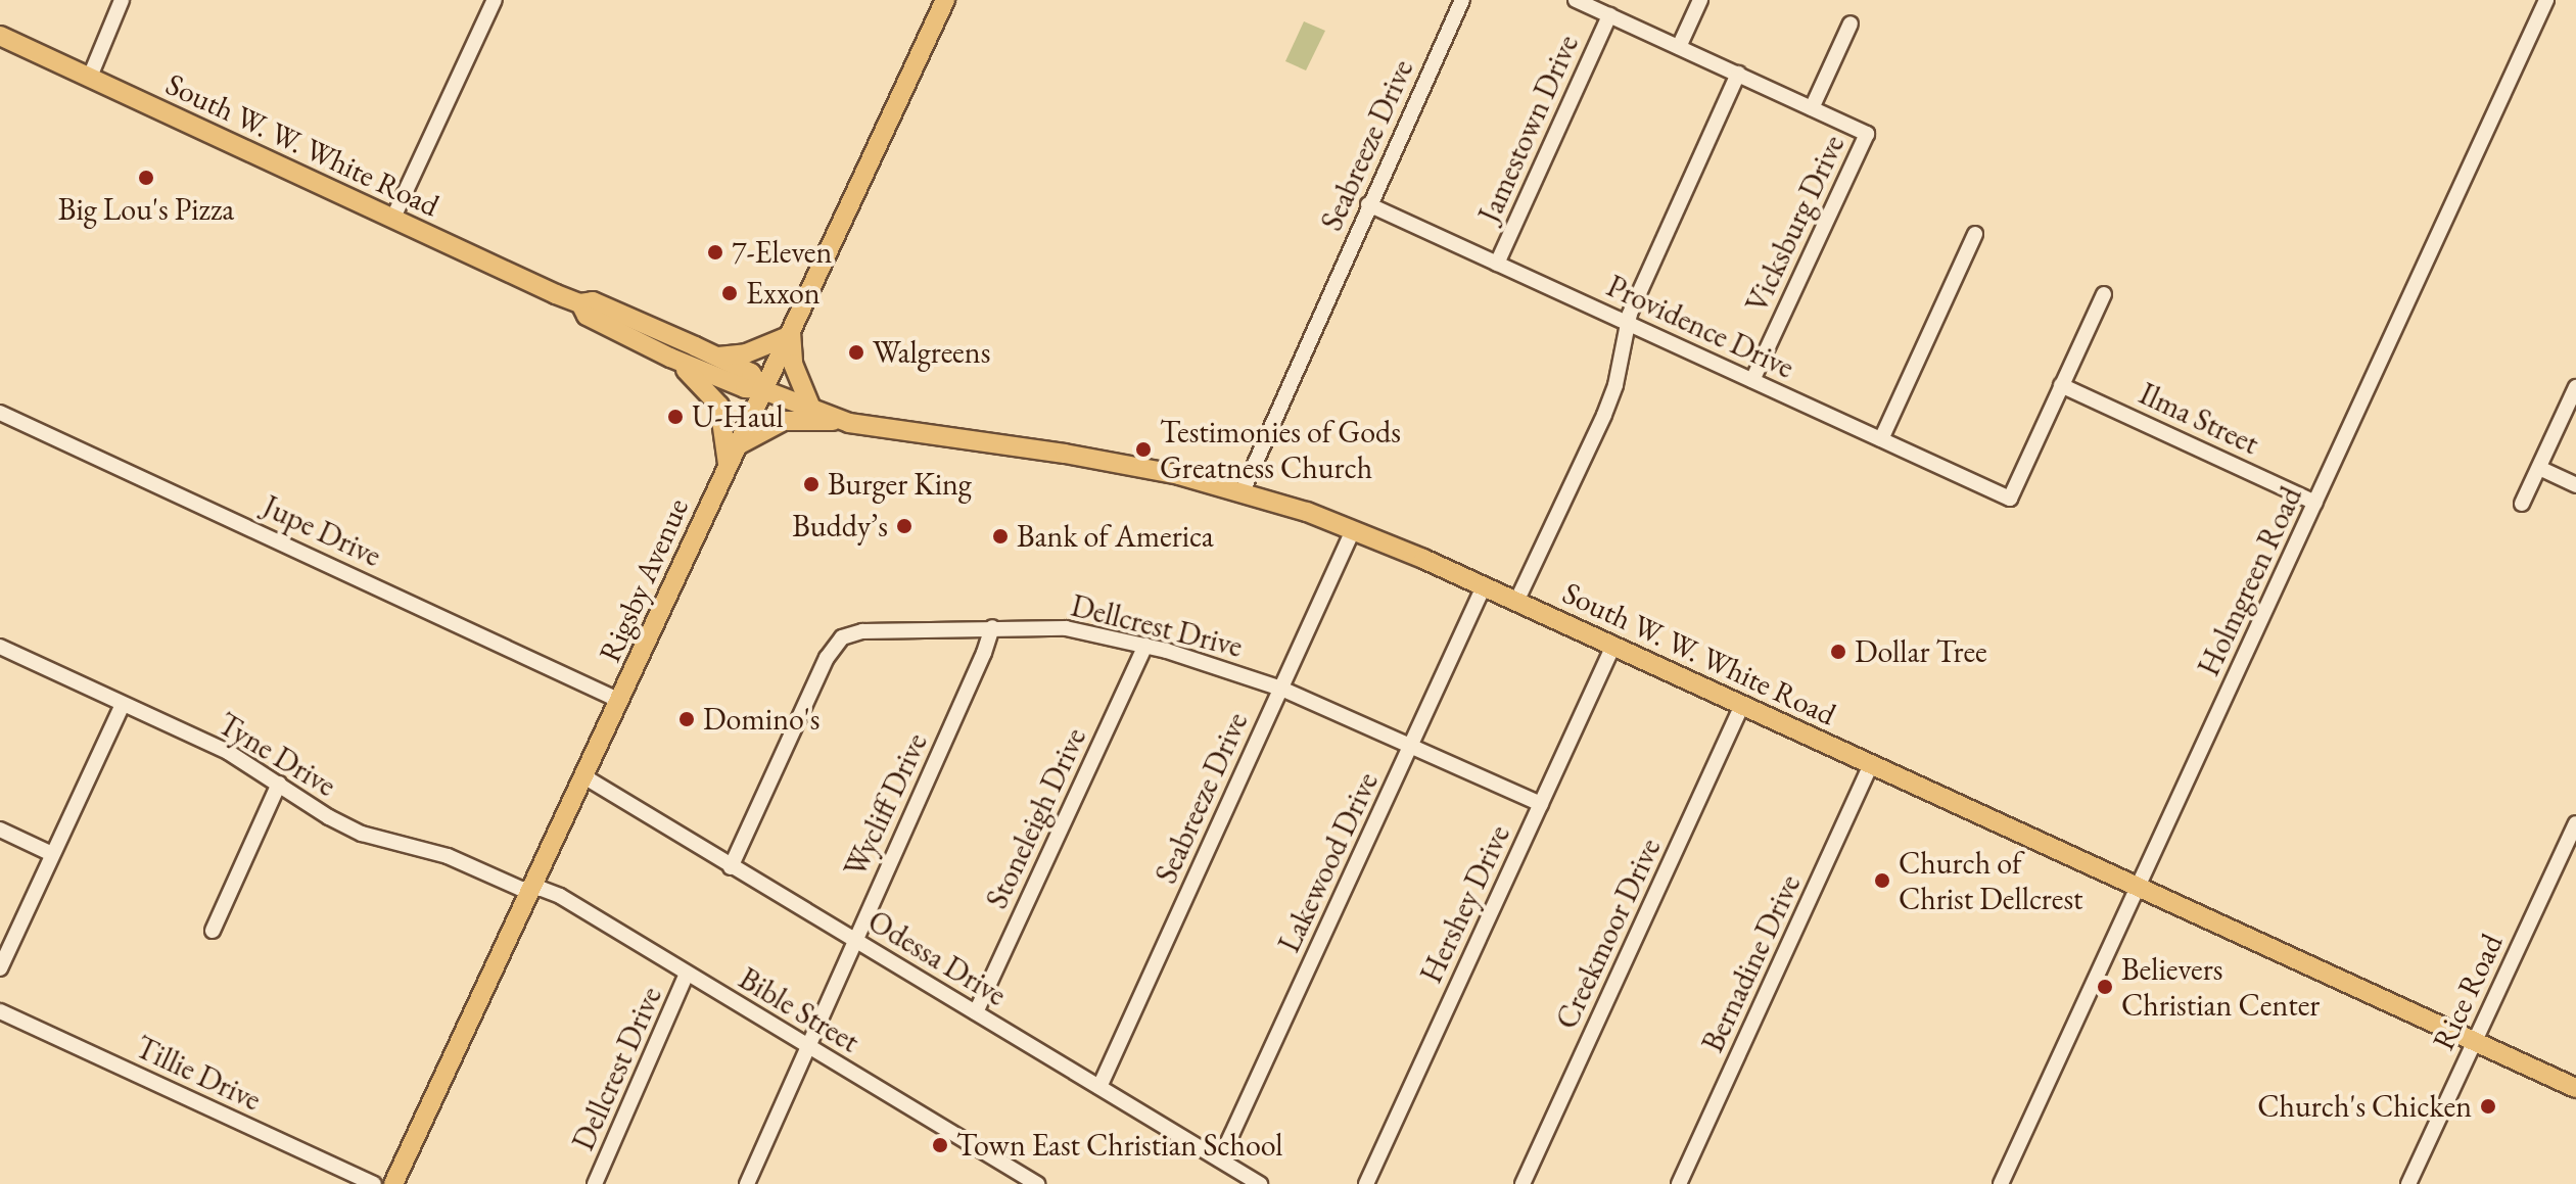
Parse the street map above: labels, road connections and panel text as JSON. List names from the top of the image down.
{
  "streets": {
    "main road": ["South W. W. White Road", "Rigsby Avenue"],
    "street": [
      "Jamestown Drive",
      "Seabreeze Drive",
      "Vicksburg Drive",
      "Providence Drive",
      "Ilma Street",
      "Jupe Drive",
      "Holmgreen Road",
      "Dellcrest Drive",
      "Tyne Drive",
      "Wycliff Drive",
      "Stoneleigh Drive",
      "Lakewood Drive",
      "Hershey Drive",
      "Creekmoor Drive",
      "Odessa Drive",
      "Bernadine Drive",
      "Rice Road",
      "Bible Street",
      "Tillie Drive"
    ]
  },
  "crossings": [
    ["Jamestown Drive", "Providence Drive"],
    ["South W. W. White Road", "Seabreeze Drive"],
    ["South W. W. White Road", "Rigsby Avenue"],
    ["South W. W. White Road", "Holmgreen Road"],
    ["South W. W. White Road", "Lakewood Drive"],
    ["South W. W. White Road", "Hershey Drive"],
    ["South W. W. White Road", "Creekmoor Drive"],
    ["South W. W. White Road", "Bernadine Drive"],
    ["South W. W. White Road", "Rice Road"],
    ["Seabreeze Drive", "Providence Drive"],
    ["Seabreeze Drive", "Dellcrest Drive"],
    ["Seabreeze Drive", "Odessa Drive"],
    ["Vicksburg Drive", "Providence Drive"],
    ["Providence Drive", "Ilma Street"],
    ["Ilma Street", "Holmgreen Road"],
    ["Jupe Drive", "Rigsby Avenue"],
    ["Rigsby Avenue", "Tyne Drive"],
    ["Rigsby Avenue", "Odessa Drive"],
    ["Rigsby Avenue", "Bible Street"],
    ["Dellcrest Drive", "Wycliff Drive"],
    ["Dellcrest Drive", "Stoneleigh Drive"],
    ["Dellcrest Drive", "Lakewood Drive"],
    ["Dellcrest Drive", "Hershey Drive"],
    ["Dellcrest Drive", "Odessa Drive"],
    ["Dellcrest Drive", "Bible Street"],
    ["Tyne Drive", "Bible Street"],
    ["Wycliff Drive", "Odessa Drive"],
    ["Wycliff Drive", "Bible Street"],
    ["Stoneleigh Drive", "Odessa Drive"],
    ["Lakewood Drive", "Odessa Drive"]
  ],
  "places": [
    "Big Lou's Pizza",
    "7-Eleven",
    "Exxon",
    "Walgreens",
    "U-Haul",
    "Testimonies of Gods Greatness Church",
    "Burger King",
    "Buddy’s",
    "Bank of America",
    "Dollar Tree",
    "Domino's",
    "Church of Christ Dellcrest",
    "Believers Christian Center",
    "Church's Chicken",
    "Town East Christian School"
  ]
}
